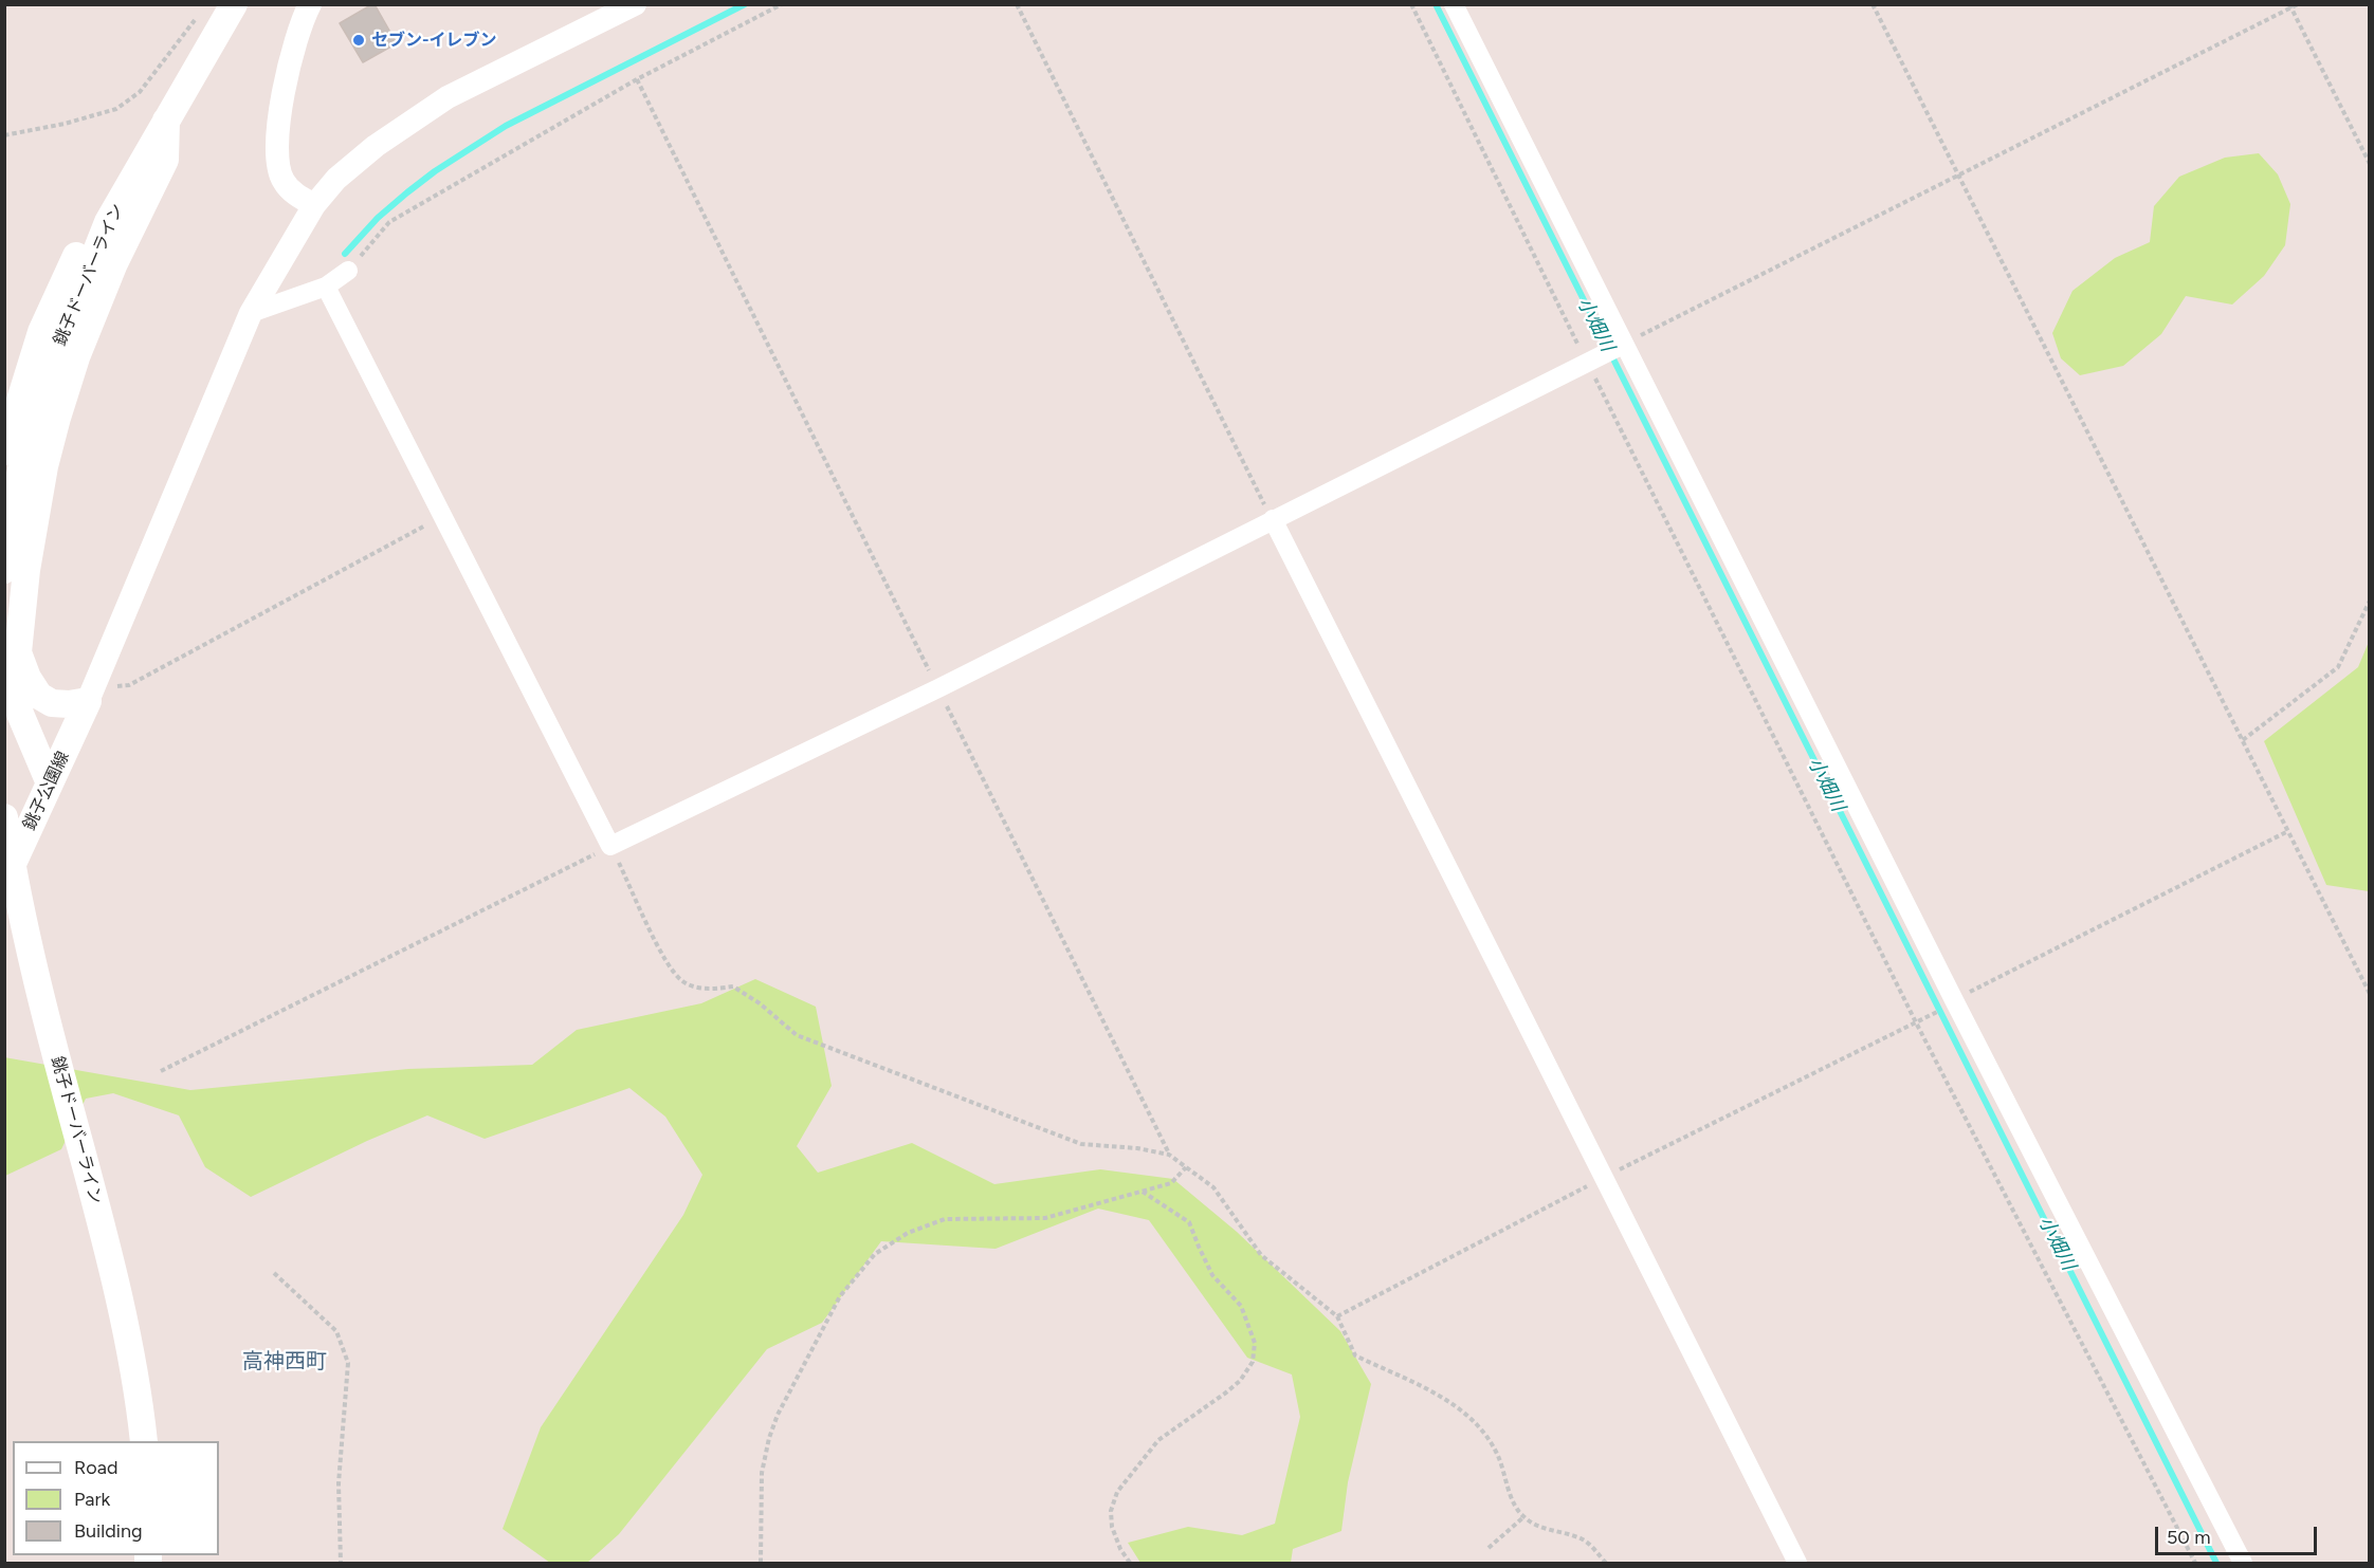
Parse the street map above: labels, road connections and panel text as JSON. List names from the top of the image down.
{
  "streets": {
    "main road": ["銚子ドーバーライン", "銚子公園線"]
  },
  "districts": ["高神西町"],
  "water": ["小畑川"],
  "places": ["セブン-イレブン"],
  "legend": ["Road", "Park", "Building"],
  "scale_bar": "50 m"
}
